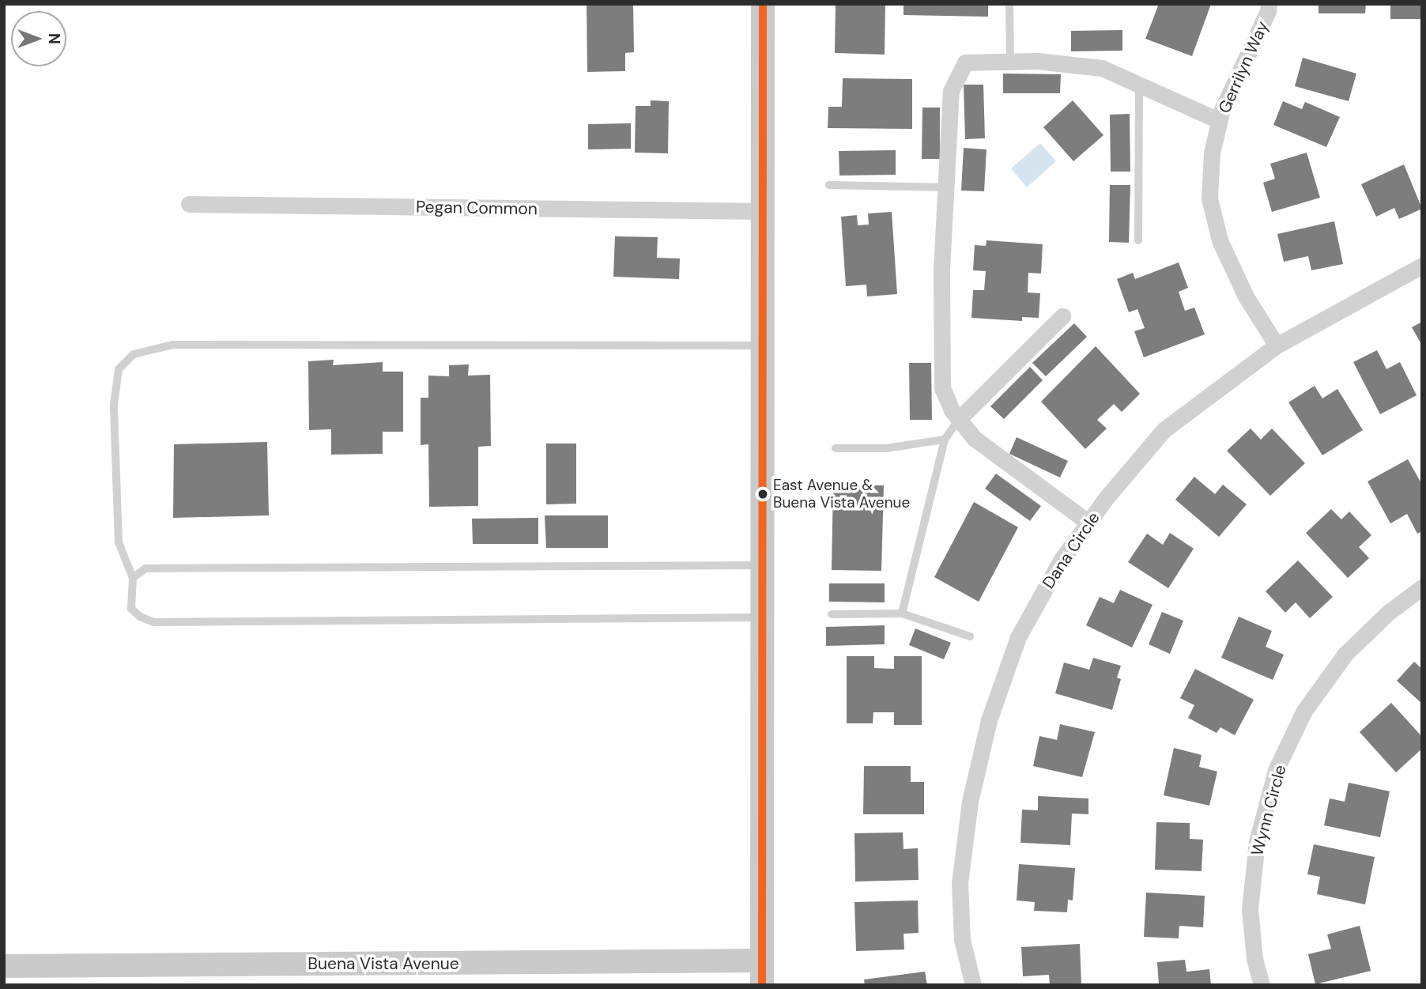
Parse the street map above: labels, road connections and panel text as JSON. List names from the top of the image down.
{
  "streets": {
    "main road": ["Buena Vista Avenue"],
    "street": [
      "Gerrilyn Way",
      "Pegan Common",
      "Dana Circle",
      "Wynn Circle"
    ]
  },
  "crossings": [
    ["Gerrilyn Way", "Dana Circle"]
  ],
  "places": ["East Avenue & Buena Vista Avenue"],
  "north": "right"
}
